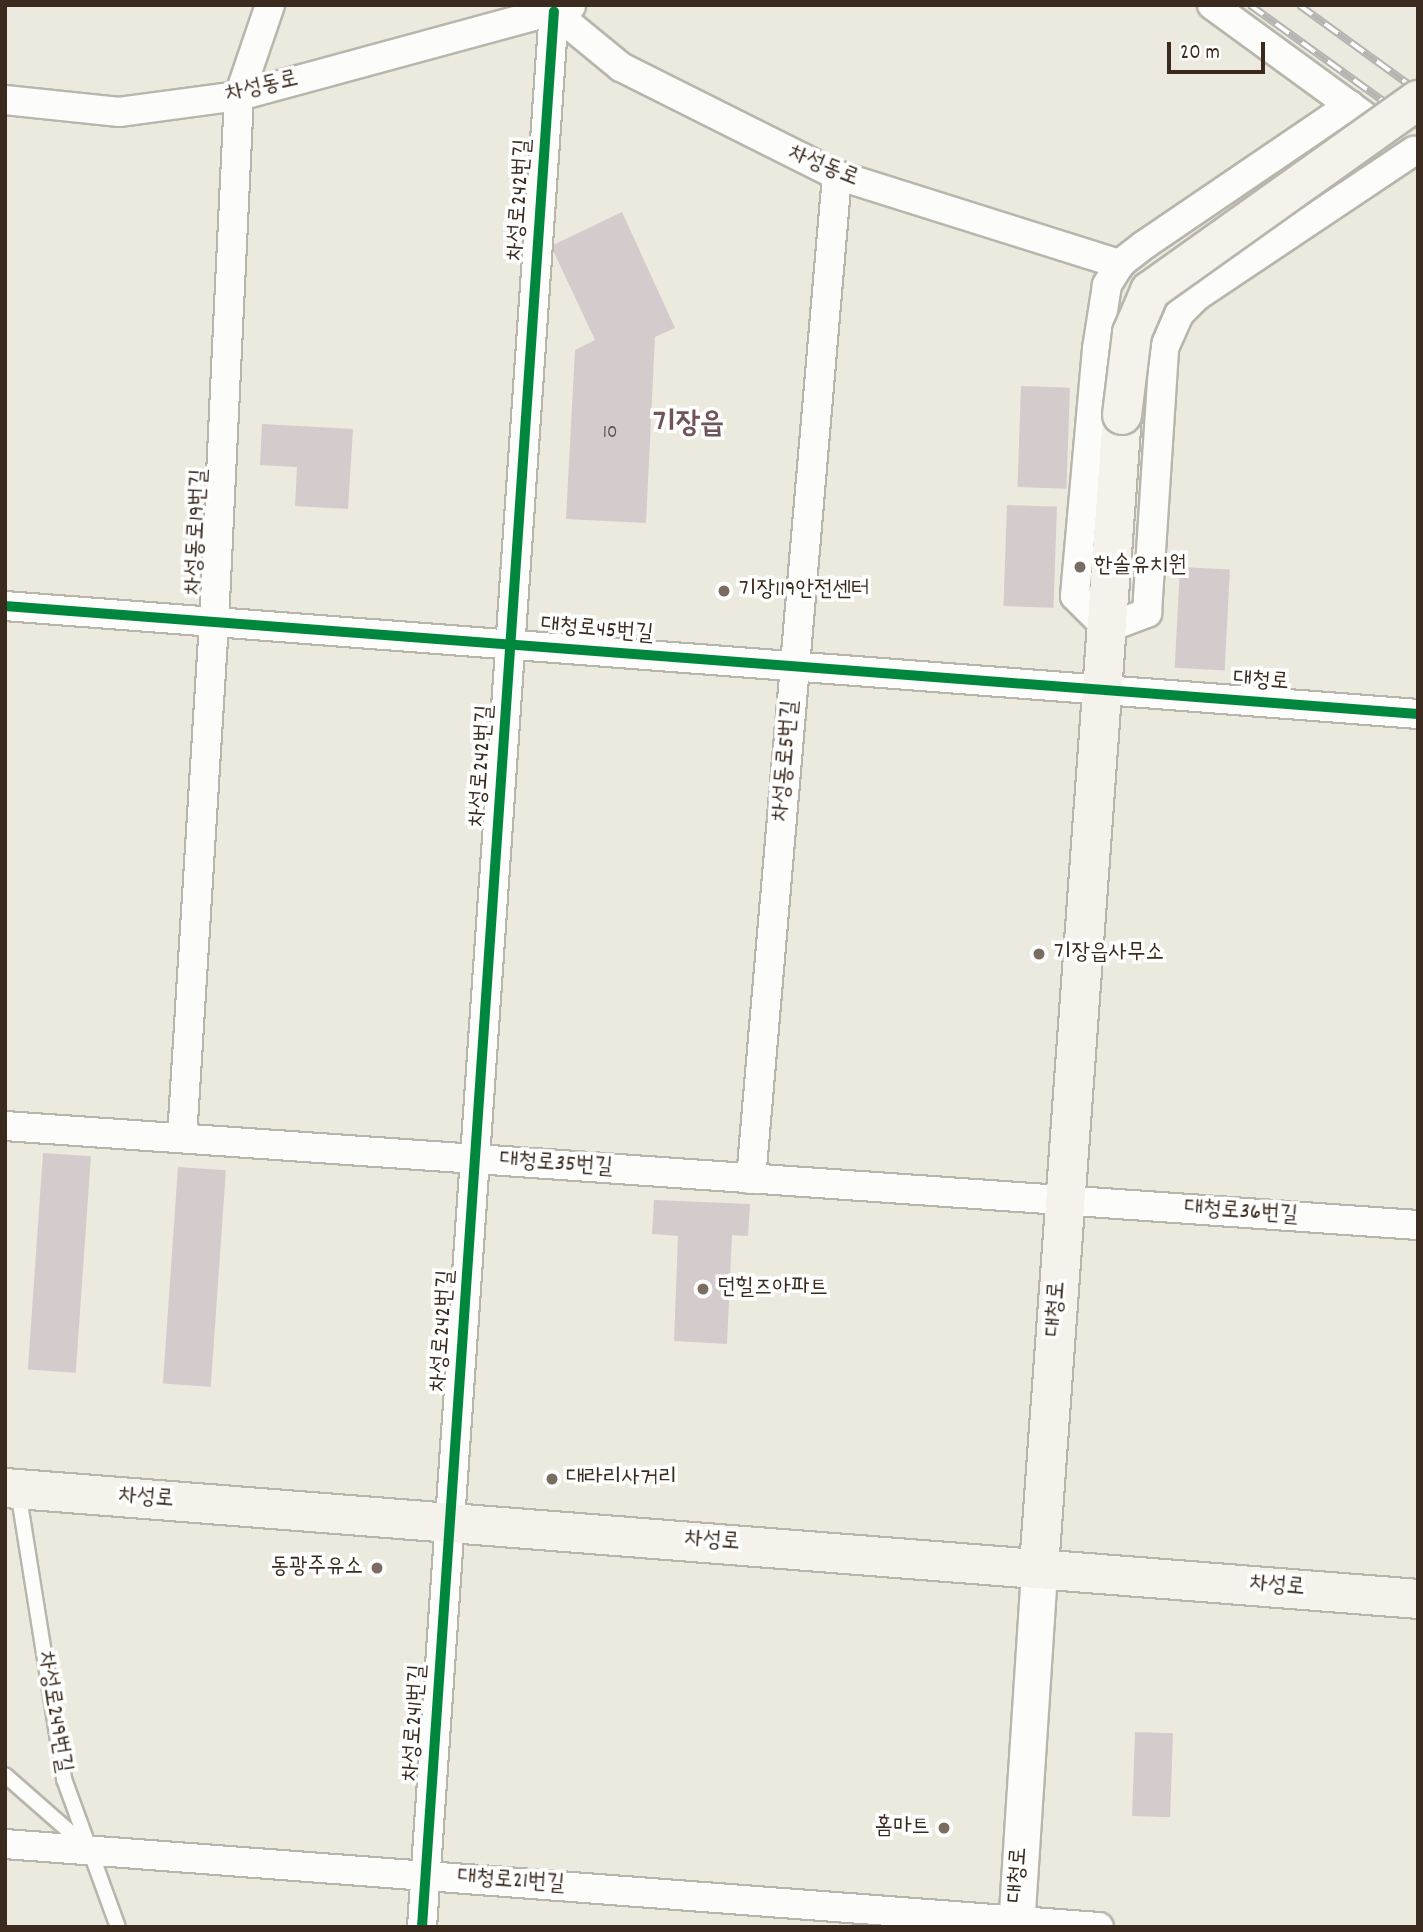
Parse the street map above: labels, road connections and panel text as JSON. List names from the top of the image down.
{
  "streets": {
    "main road": ["대청로", "차성로"],
    "street": [
      "차성동로",
      "차성로242번길",
      "차성동로19번길",
      "대청로45번길",
      "차성동로5번길",
      "대청로35번길",
      "대청로36번길",
      "차성로241번길",
      "대청로21번길"
    ],
    "lane": ["차성로249번길"]
  },
  "crossings": [
    ["차성동로", "차성로242번길"],
    ["차성동로", "차성동로19번길"],
    ["차성동로", "차성동로5번길"],
    ["차성로242번길", "대청로45번길"],
    ["차성로242번길", "대청로35번길"],
    ["차성로242번길", "차성로"],
    ["차성로242번길", "차성로241번길"],
    ["차성동로19번길", "대청로45번길"],
    ["차성동로19번길", "대청로35번길"],
    ["대청로45번길", "대청로"],
    ["대청로45번길", "차성동로5번길"],
    ["대청로", "대청로35번길"],
    ["대청로", "대청로36번길"],
    ["대청로", "차성로"],
    ["대청로", "대청로21번길"],
    ["차성동로5번길", "대청로35번길"],
    ["대청로35번길", "대청로36번길"],
    ["차성로", "차성로249번길"],
    ["차성로", "차성로241번길"],
    ["차성로249번길", "대청로21번길"],
    ["차성로241번길", "대청로21번길"]
  ],
  "districts": ["기장읍"],
  "places": [
    "한솔유치원",
    "기장119안전센터",
    "기장읍사무소",
    "던힐즈아파트",
    "대라리사거리",
    "동광주유소",
    "홈마트"
  ],
  "house_numbers": ["10"],
  "scale_bar": "20 m"
}
